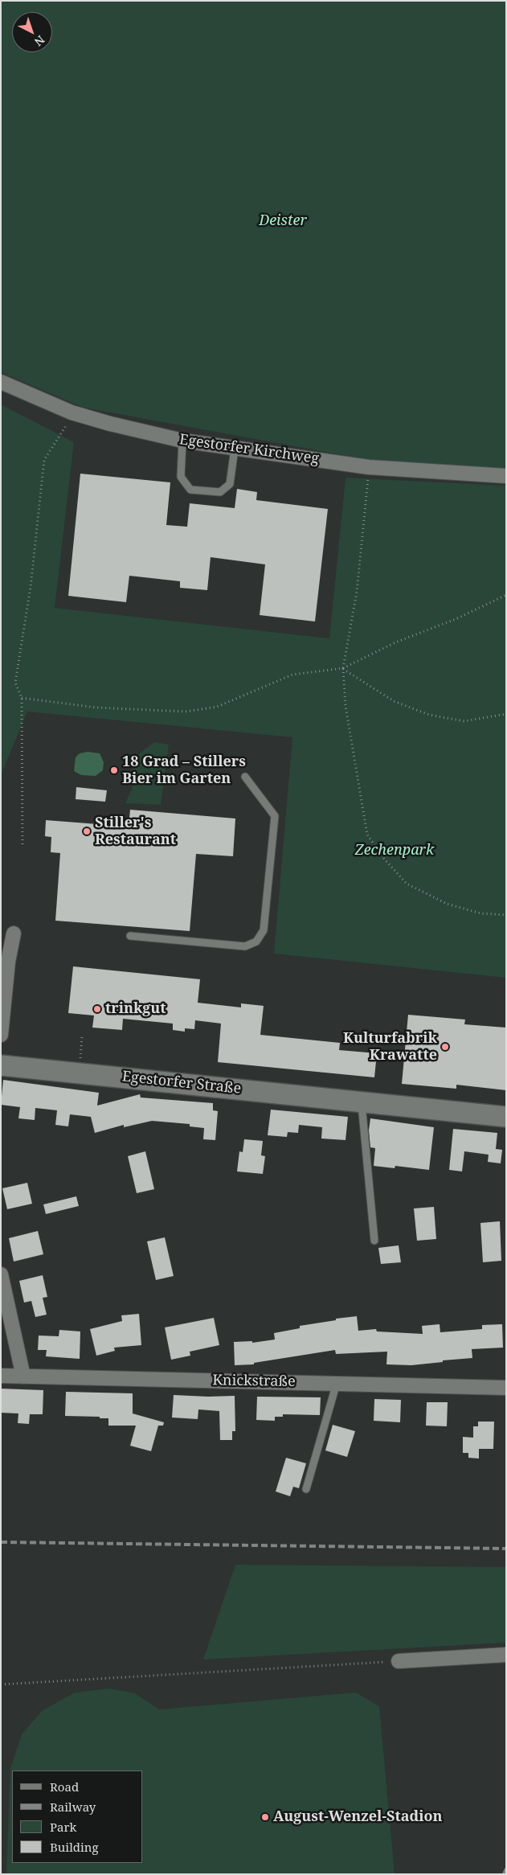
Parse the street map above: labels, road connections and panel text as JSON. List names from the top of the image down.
{
  "streets": {
    "main road": ["Egestorfer Straße"],
    "street": ["Egestorfer Kirchweg", "Knickstraße"]
  },
  "parks": ["Deister", "Zechenpark"],
  "places": [
    "18 Grad – Stillers Bier im Garten",
    "Stiller's Restaurant",
    "trinkgut",
    "Kulturfabrik Krawatte",
    "August-Wenzel-Stadion"
  ],
  "legend": [
    "Road",
    "Railway",
    "Park",
    "Building"
  ],
  "north": "bottom right"
}
